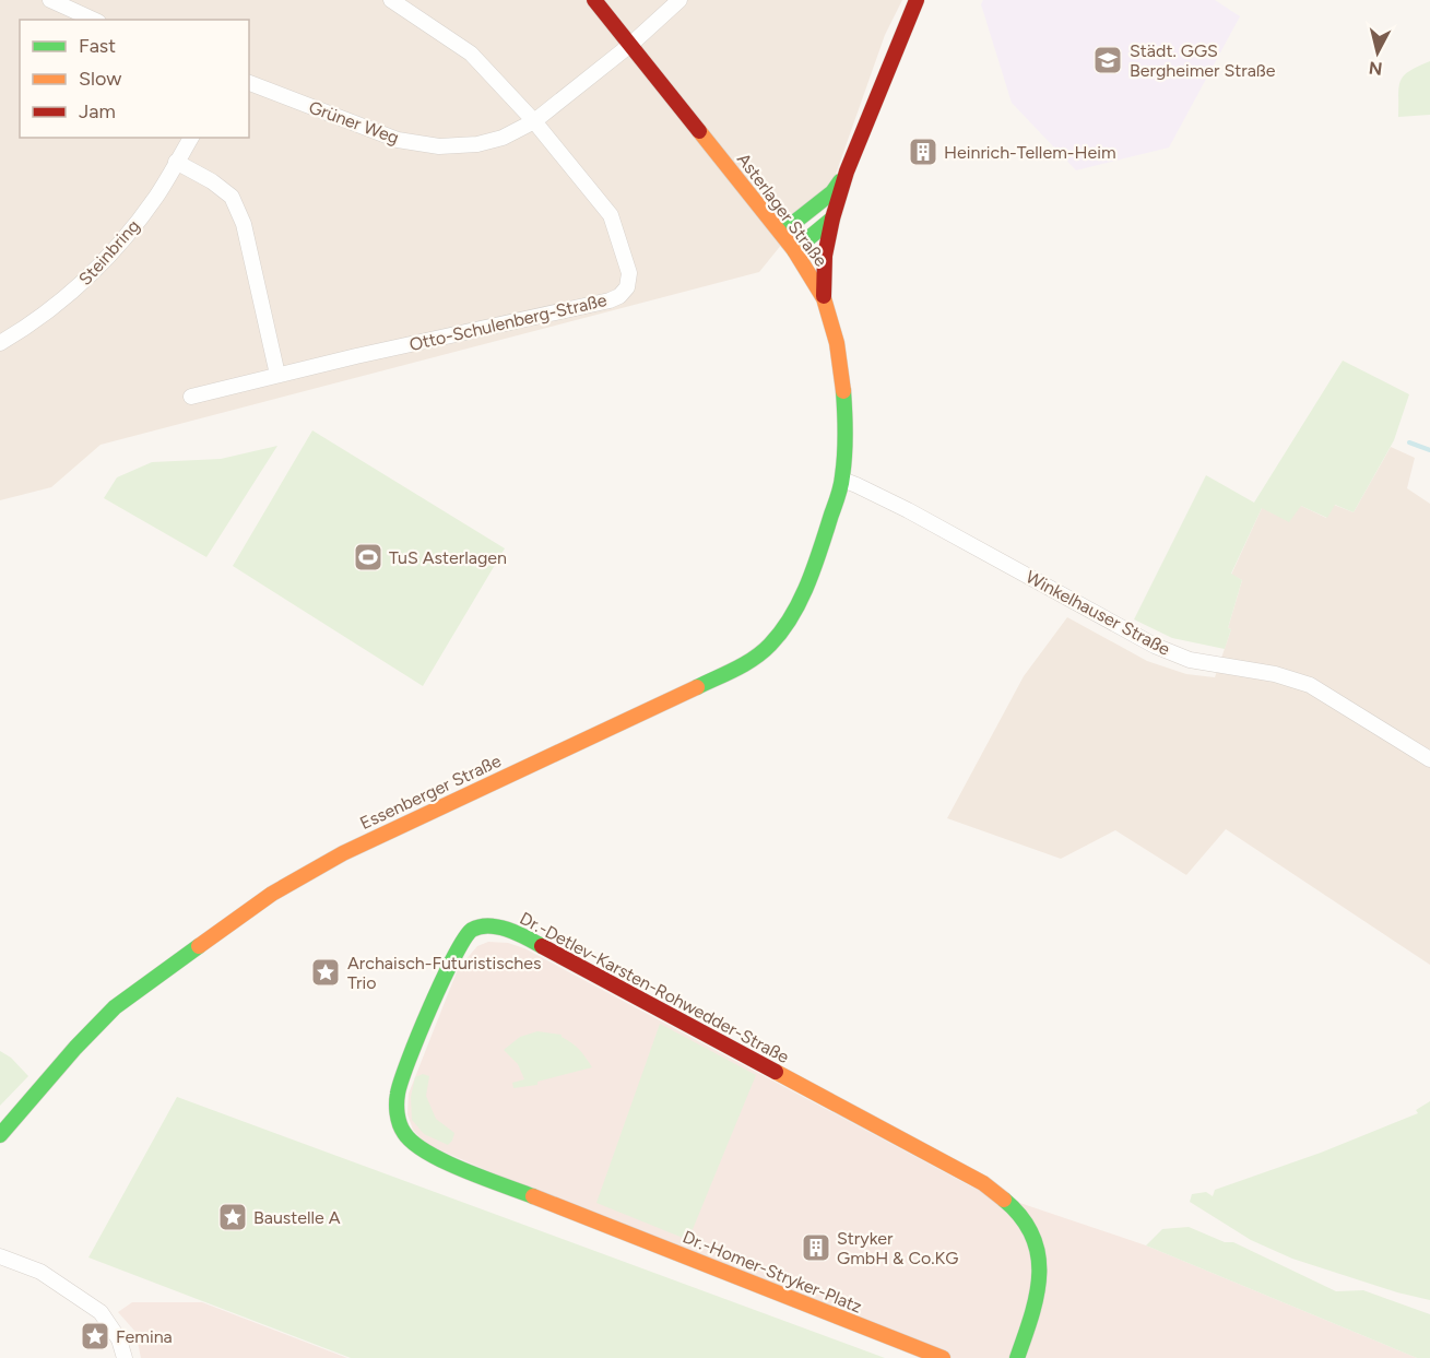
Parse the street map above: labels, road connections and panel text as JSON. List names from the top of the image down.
{
  "streets": {
    "street": [
      "Grüner Weg",
      "Asterlager Straße",
      "Steinbring",
      "Otto-Schulenberg-Straße",
      "Winkelhauser Straße",
      "Essenberger Straße",
      "Dr.-Detlev-Karsten-Rohwedder-Straße",
      "Dr.-Homer-Stryker-Platz"
    ]
  },
  "crossings": [
    ["Grüner Weg", "Asterlager Straße"],
    ["Grüner Weg", "Otto-Schulenberg-Straße"],
    ["Asterlager Straße", "Winkelhauser Straße"],
    ["Asterlager Straße", "Essenberger Straße"],
    ["Winkelhauser Straße", "Essenberger Straße"],
    ["Dr.-Detlev-Karsten-Rohwedder-Straße", "Dr.-Homer-Stryker-Platz"]
  ],
  "places": {
    "school or university": ["Städt. GGS Bergheimer Straße"],
    "building": ["Heinrich-Tellem-Heim", "Stryker GmbH & Co.KG"],
    "sports": ["TuS Asterlagen"],
    "place": ["Archaisch-Futuristisches Trio", "Baustelle A", "Femina"]
  },
  "legend": ["Fast", "Slow", "Jam"],
  "north": "bottom"
}
